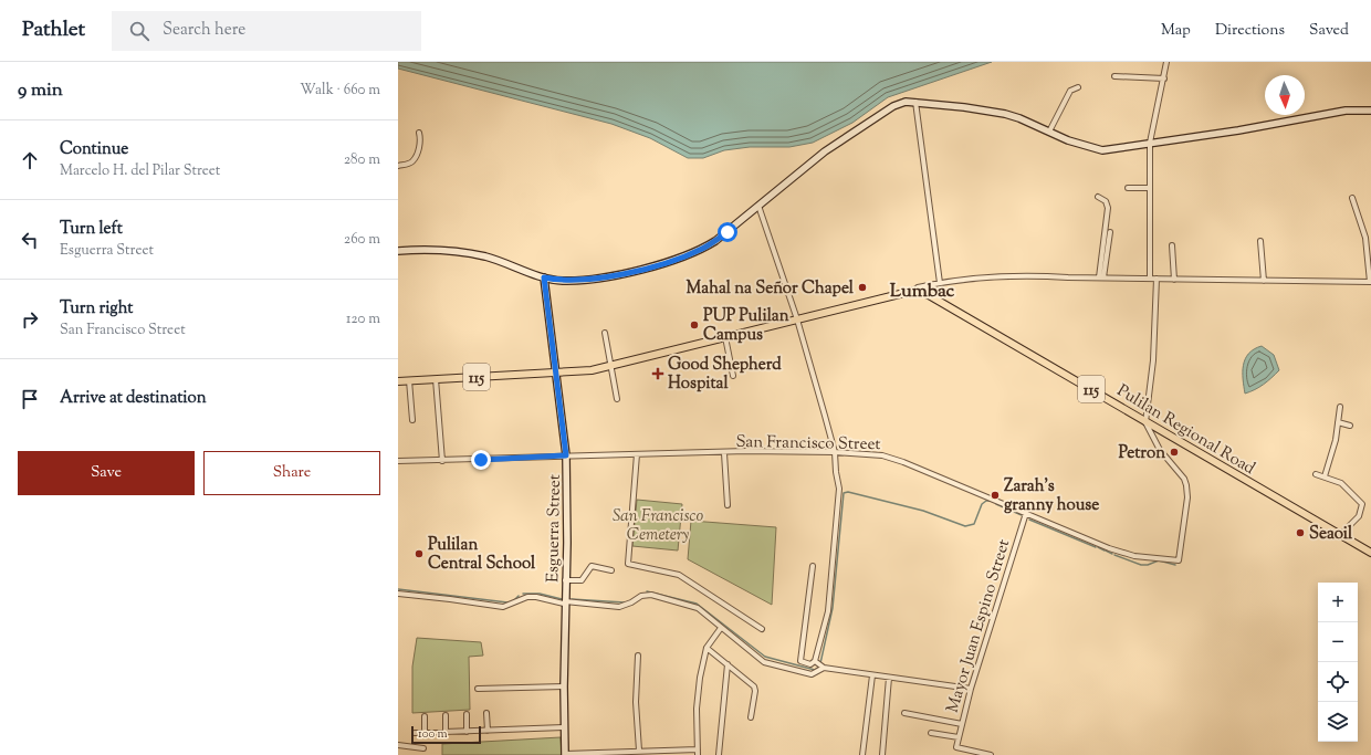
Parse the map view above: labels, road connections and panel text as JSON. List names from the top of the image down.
{
  "streets": {
    "main road": ["115", "Pulilan Regional Road"],
    "street": ["San Francisco Street", "Esguerra Street", "Mayor Juan Espino Street"]
  },
  "crossings": [
    ["115", "Pulilan Regional Road"],
    ["115", "Esguerra Street"],
    ["Pulilan Regional Road", "San Francisco Street"],
    ["San Francisco Street", "Esguerra Street"],
    ["San Francisco Street", "Mayor Juan Espino Street"]
  ],
  "districts": ["Lumbac"],
  "parks": ["San Francisco Cemetery"],
  "places": {
    "other": [
      "Mahal na Señor Chapel",
      "PUP Pulilan Campus",
      "Petron",
      "Zarah's granny house",
      "Seaoil",
      "Pulilan Central School"
    ],
    "health": ["Good Shepherd Hospital"]
  },
  "scale_bar": "100 m",
  "north": "bottom",
  "page": {
    "header": "Pathlet",
    "search": "Search here",
    "nav": ["Map", "Directions", "Saved"],
    "heading": ["9 min", "Walk · 660 m"],
    "list": [
      ["Continue", "Marcelo H. del Pilar Street", "280 m"],
      ["Turn left", "Esguerra Street", "260 m"],
      ["Turn right", "San Francisco Street", "120 m"],
      "Arrive at destination"
    ],
    "buttons": ["Save", "Share"],
    "map_buttons": ["+", "−"],
    "scale": "100 m"
  }
}
